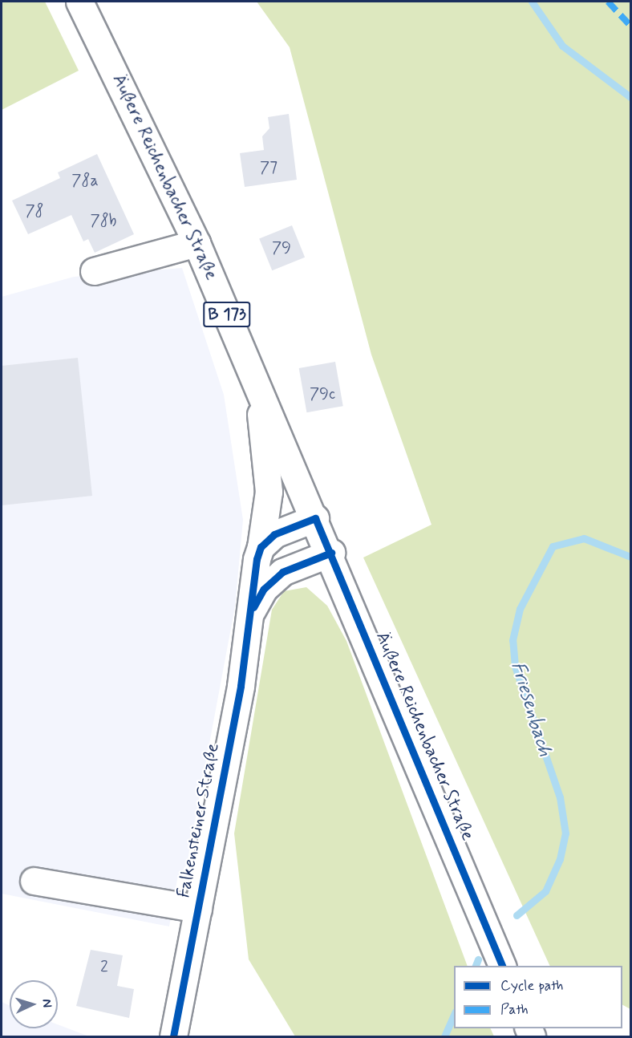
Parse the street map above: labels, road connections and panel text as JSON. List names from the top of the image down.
{
  "streets": {
    "main road": ["Äußere Reichenbacher Straße", "B 173", "Falkensteiner Straße"]
  },
  "crossings": [
    ["Äußere Reichenbacher Straße", "Falkensteiner Straße"]
  ],
  "water": ["Friesenbach"],
  "house_numbers": [
    "77",
    "78a",
    "78",
    "78b",
    "79",
    "79c",
    "2"
  ],
  "legend": ["Cycle path", "Path"],
  "north": "right"
}
